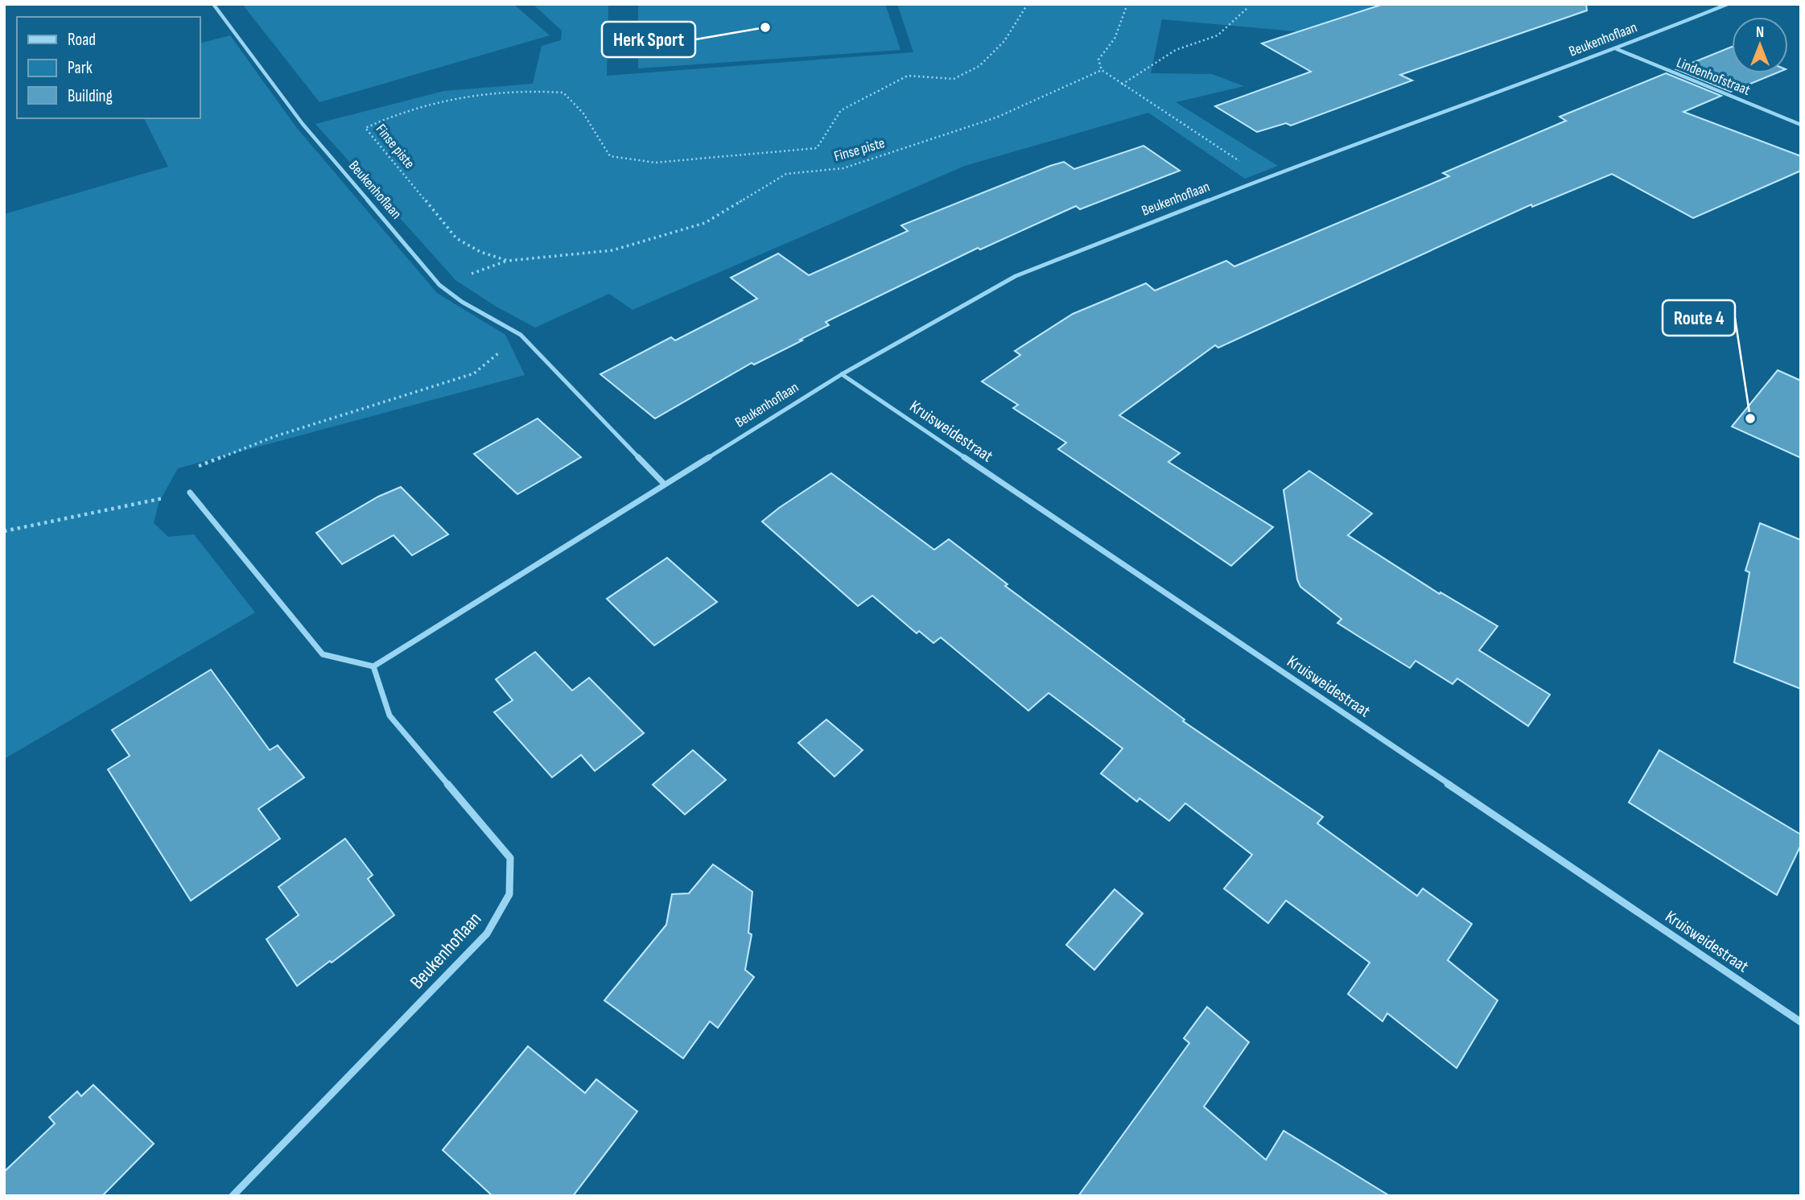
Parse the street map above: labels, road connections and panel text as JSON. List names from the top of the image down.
{
  "streets": {
    "street": ["Beukenhoflaan", "Lindenhofstraat", "Kruisweidestraat"],
    "path": ["Finse piste"]
  },
  "crossings": [
    ["Beukenhoflaan", "Lindenhofstraat"],
    ["Beukenhoflaan", "Kruisweidestraat"]
  ],
  "places": ["Herk Sport", "Route 4"],
  "legend": ["Road", "Park", "Building"],
  "north": "top"
}
